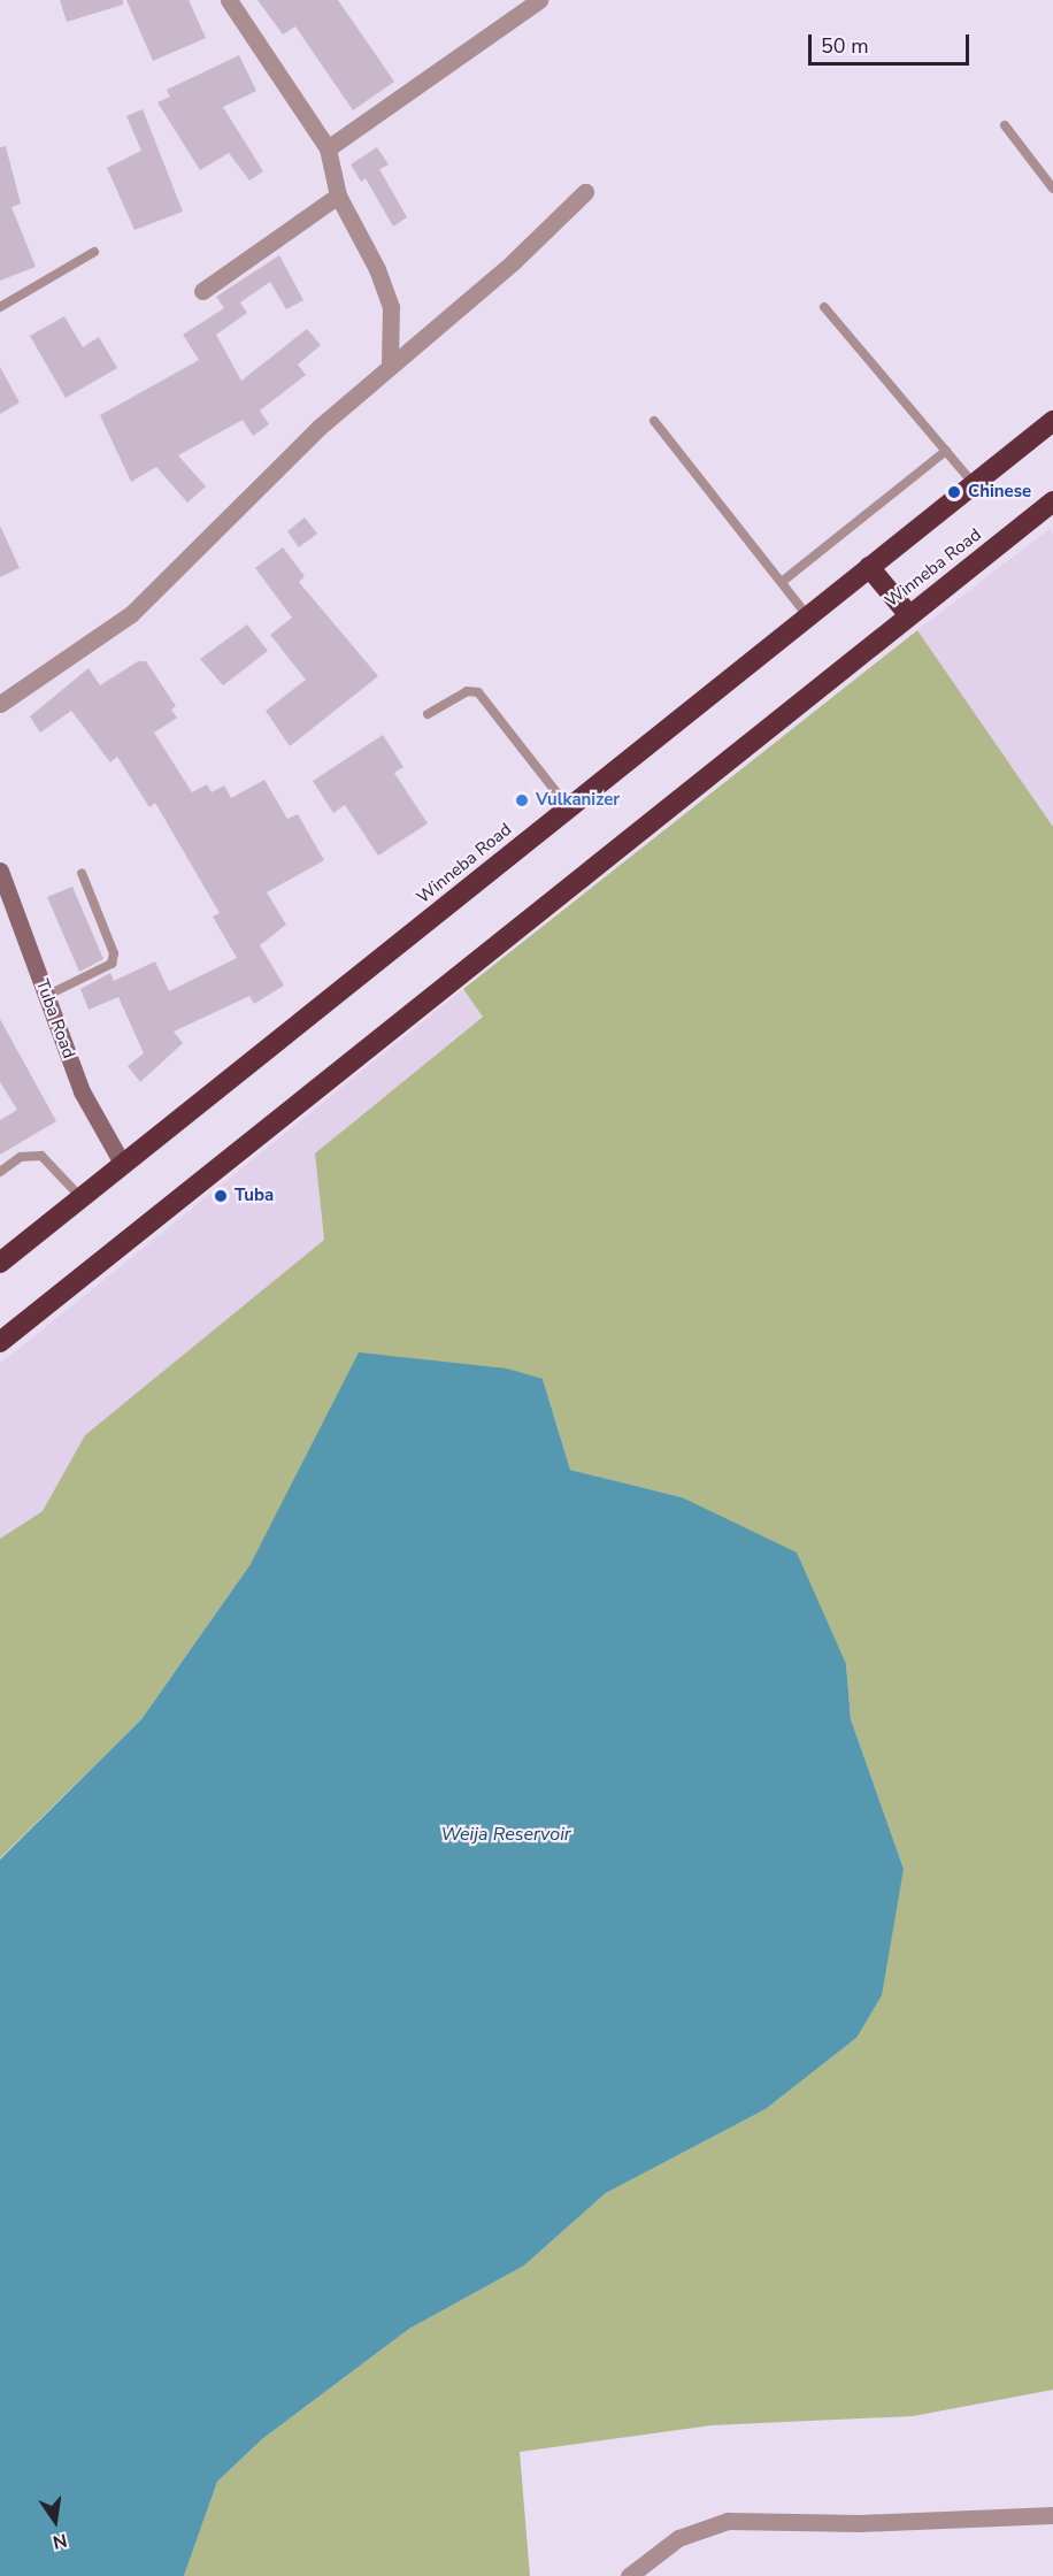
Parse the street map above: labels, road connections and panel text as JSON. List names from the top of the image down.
{
  "streets": {
    "highway": ["Winneba Road"],
    "street": ["Tuba Road"]
  },
  "crossings": [
    ["Winneba Road", "Tuba Road"]
  ],
  "water": ["Weija Reservoir"],
  "places": ["Chinese", "Vulkanizer", "Tuba"],
  "scale_bar": "50 m",
  "north": "bottom"
}
